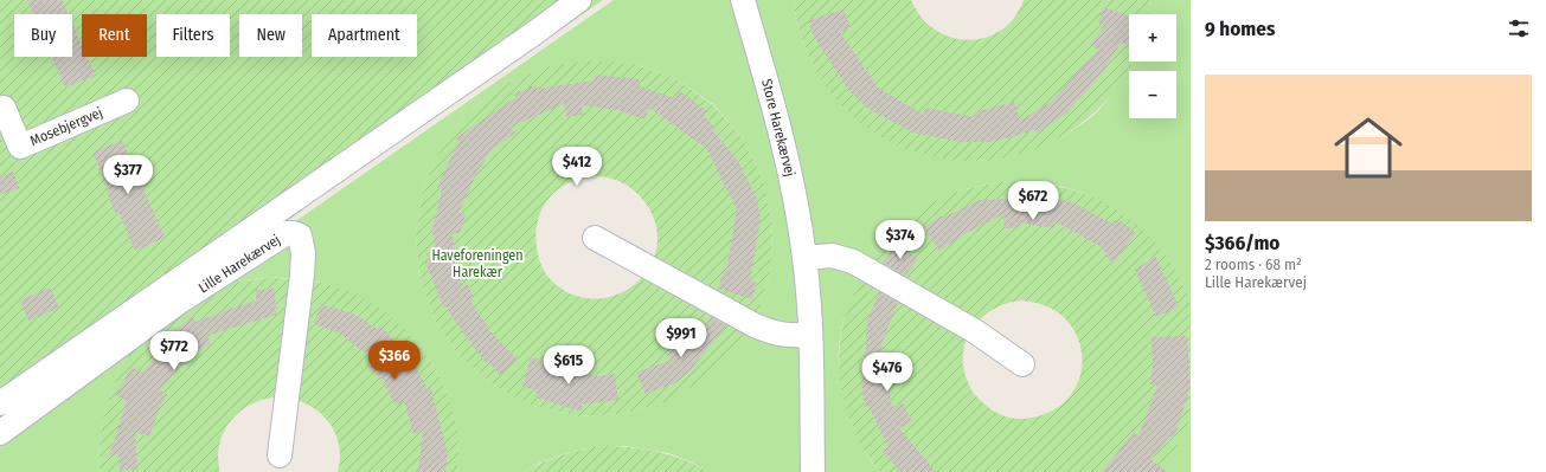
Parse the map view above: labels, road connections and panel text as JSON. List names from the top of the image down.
{
  "streets": {
    "street": ["Mosebjergvej", "Store Harekærvej", "Lille Harekærvej"]
  },
  "parks": ["Haveforeningen Harekær"],
  "page": {
    "heading": "9 homes",
    "map_buttons": ["+", "−"],
    "chip": [
      "Buy",
      "Rent",
      "Filters",
      "New",
      "Apartment"
    ],
    "list": [
      {
        "name": "$366/mo",
        "note": "2 rooms · 68 m² · Lille Harekærvej"
      }
    ],
    "price": [
      "$412",
      "$377",
      "$672",
      "$374",
      "$991",
      "$772",
      "$366",
      "$615",
      "$476"
    ]
  }
}
